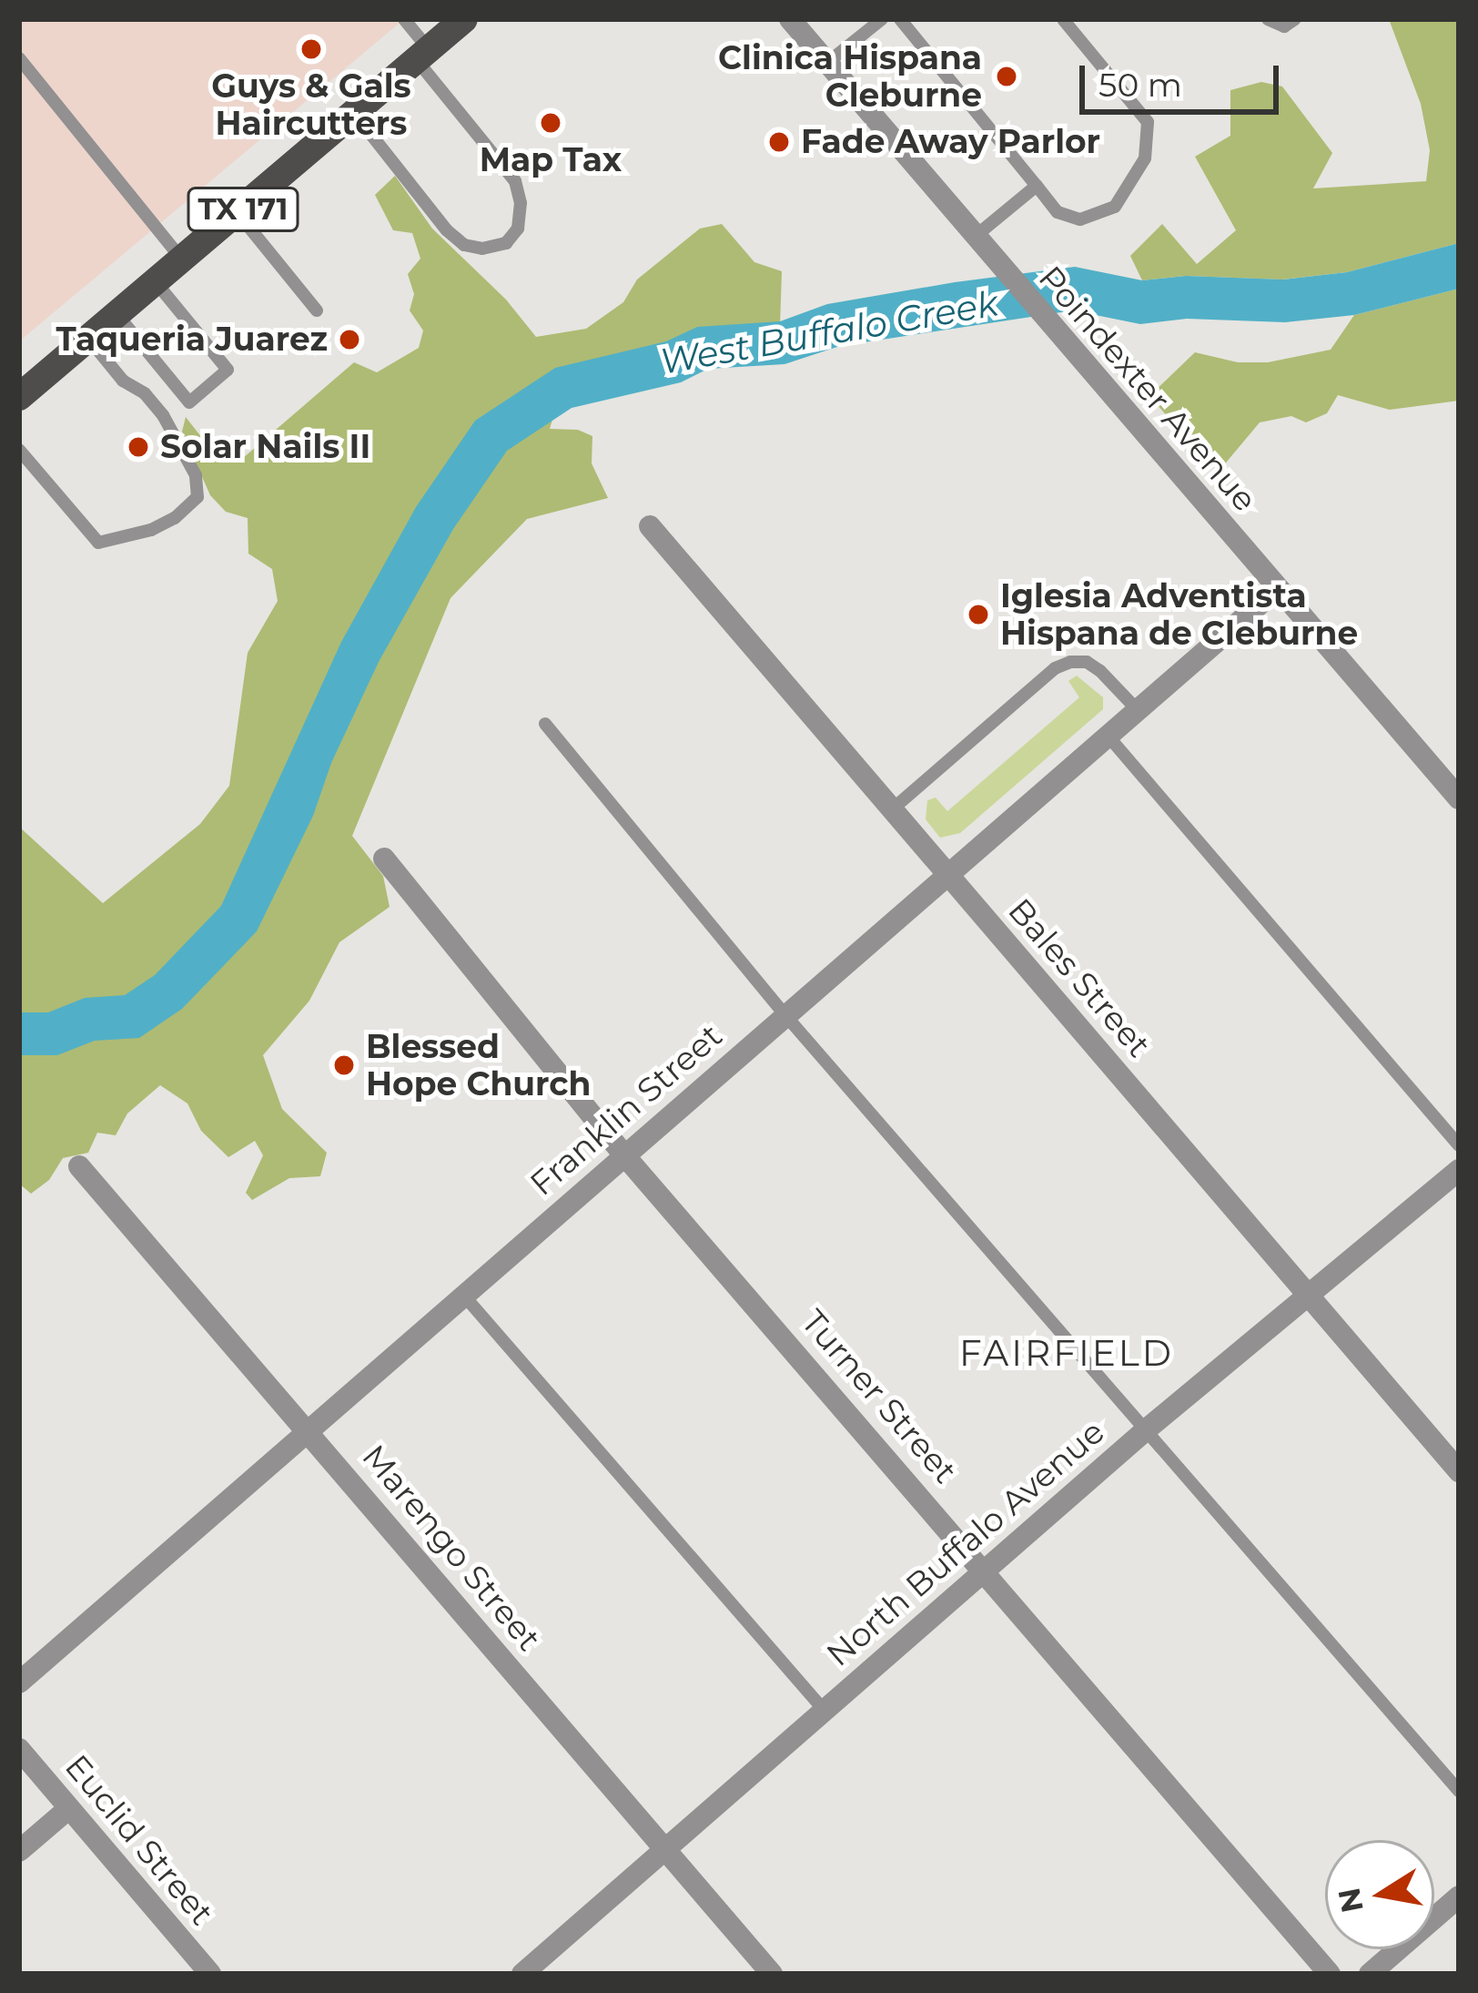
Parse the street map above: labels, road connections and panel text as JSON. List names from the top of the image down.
{
  "streets": {
    "main road": ["TX 171"],
    "street": [
      "Poindexter Avenue",
      "Bales Street",
      "Franklin Street",
      "Turner Street",
      "North Buffalo Avenue",
      "Marengo Street",
      "Euclid Street"
    ]
  },
  "crossings": [
    ["Poindexter Avenue", "Franklin Street"],
    ["Bales Street", "Franklin Street"],
    ["Bales Street", "North Buffalo Avenue"],
    ["Franklin Street", "Turner Street"],
    ["Franklin Street", "Marengo Street"],
    ["Turner Street", "North Buffalo Avenue"],
    ["North Buffalo Avenue", "Marengo Street"]
  ],
  "districts": ["FAIRFIELD"],
  "water": ["West Buffalo Creek"],
  "places": [
    "Guys & Gals Haircutters",
    "Clinica Hispana Cleburne",
    "Map Tax",
    "Fade Away Parlor",
    "Taqueria Juarez",
    "Solar Nails II",
    "Iglesia Adventista Hispana de Cleburne",
    "Blessed Hope Church"
  ],
  "scale_bar": "50 m",
  "north": "left"
}
